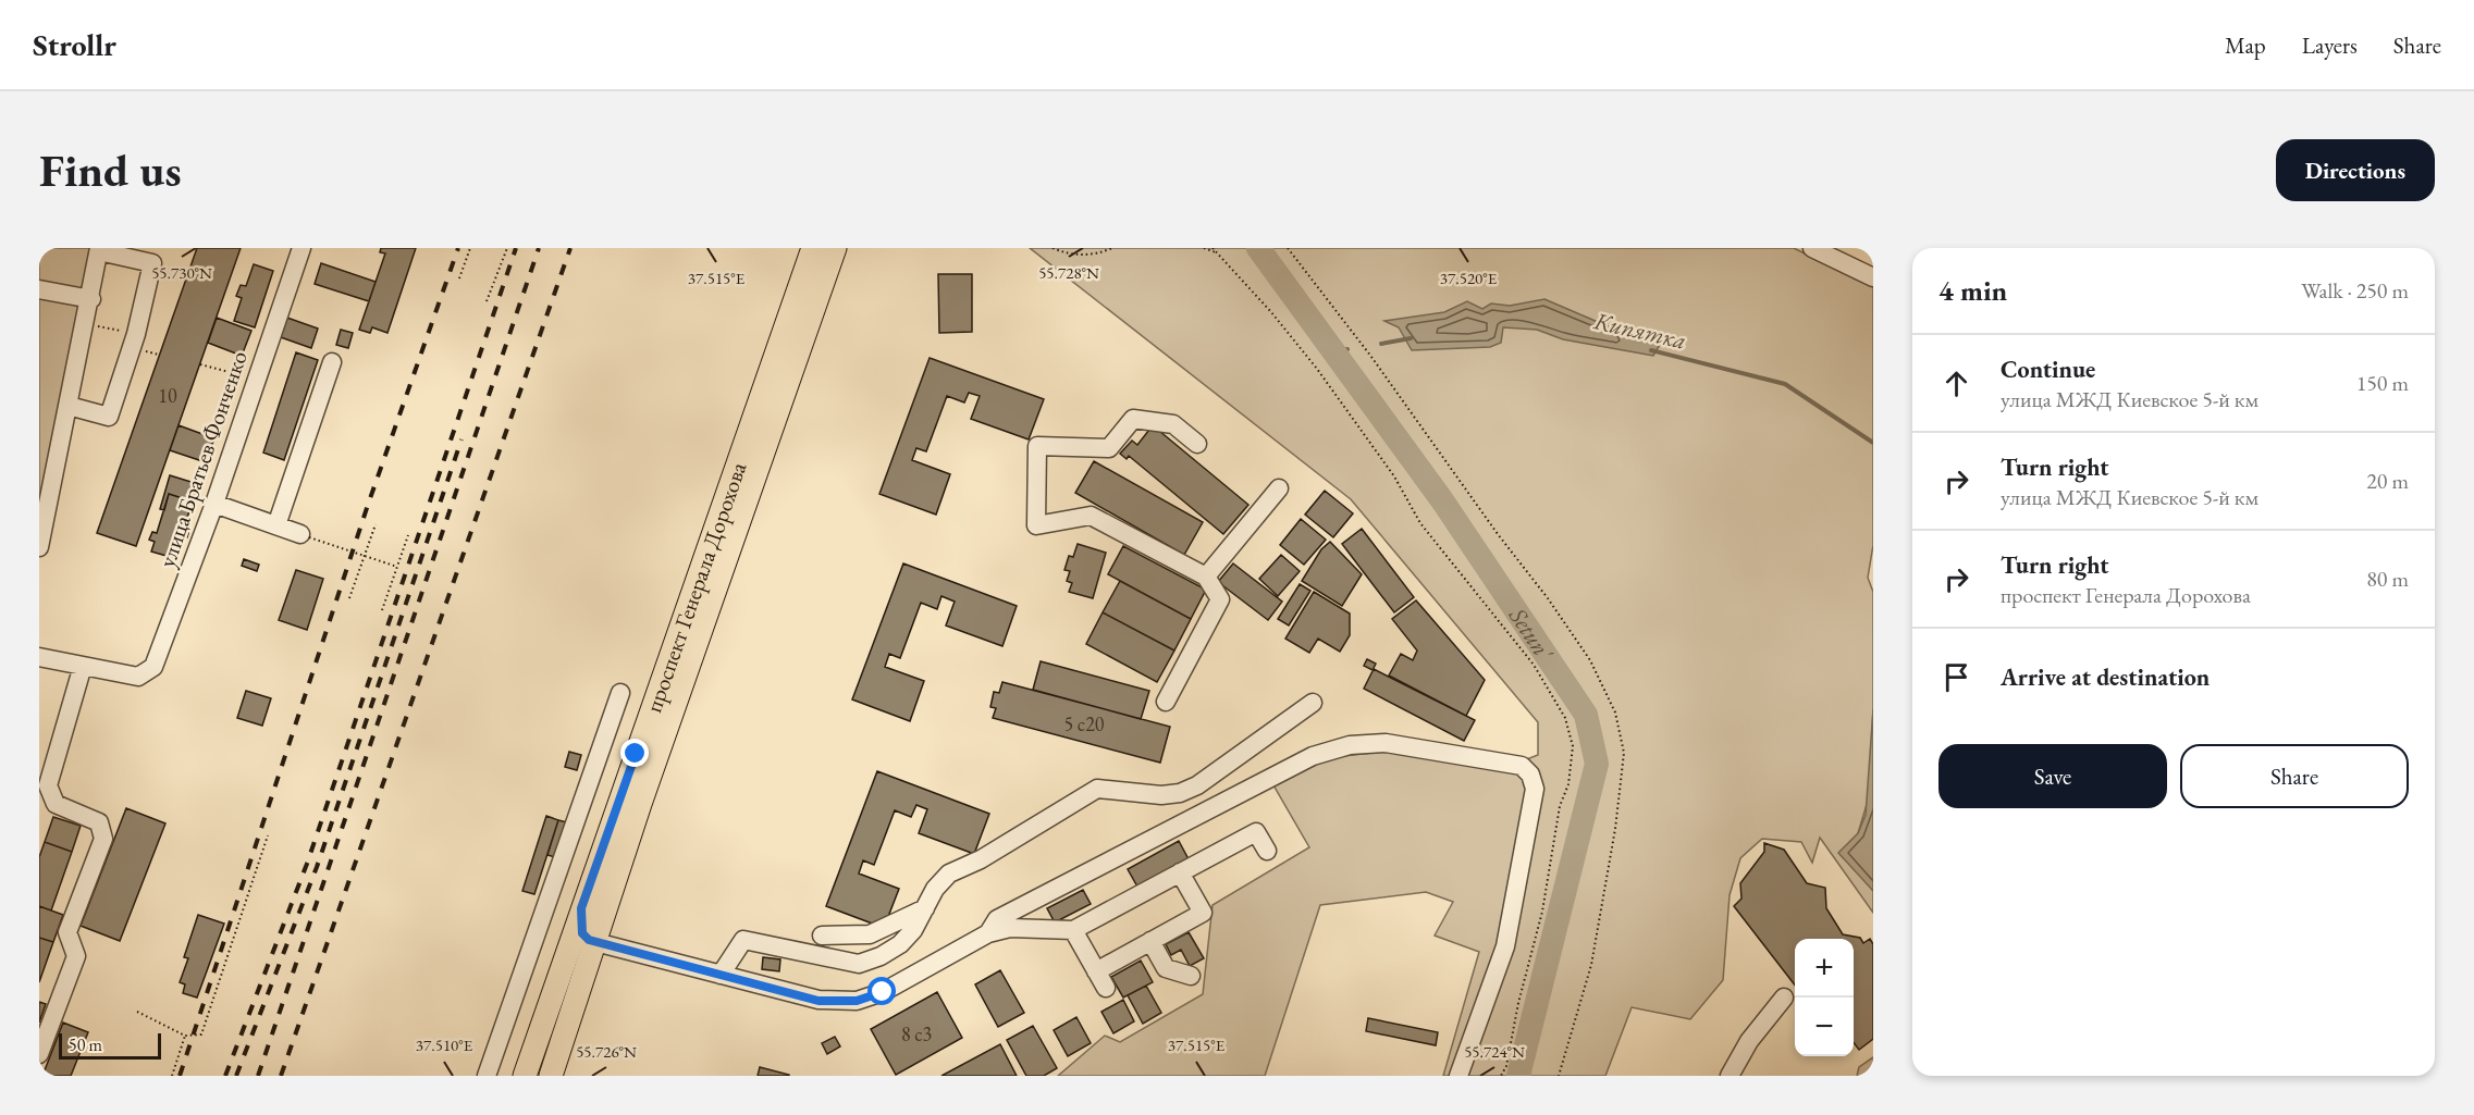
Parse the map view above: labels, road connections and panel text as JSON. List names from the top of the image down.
{
  "streets": {
    "main road": ["проспект Генерала Дорохова"],
    "street": ["улица Братьев Фонченко"]
  },
  "water": ["Кипятка", "Setun'"],
  "house_numbers": ["10", "5 с20", "8 с3"],
  "scale_bar": "50 m",
  "page": {
    "header": "Strollr",
    "nav": ["Map", "Layers", "Share"],
    "buttons": [
      "Directions",
      ["Save", "Share"]
    ],
    "title": "Find us",
    "heading": ["4 min", "Walk · 250 m"],
    "list": [
      ["Continue", "улица МЖД Киевское 5-й км", "150 m"],
      ["Turn right", "улица МЖД Киевское 5-й км", "20 m"],
      ["Turn right", "проспект Генерала Дорохова", "80 m"],
      "Arrive at destination"
    ],
    "map_buttons": ["+", "−"],
    "scale": "50 m"
  },
  "coordinates": [
    "55.728°N",
    "55.730°N",
    "37.515°E",
    "37.520°E",
    "37.510°E",
    "55.726°N",
    "55.724°N"
  ]
}
